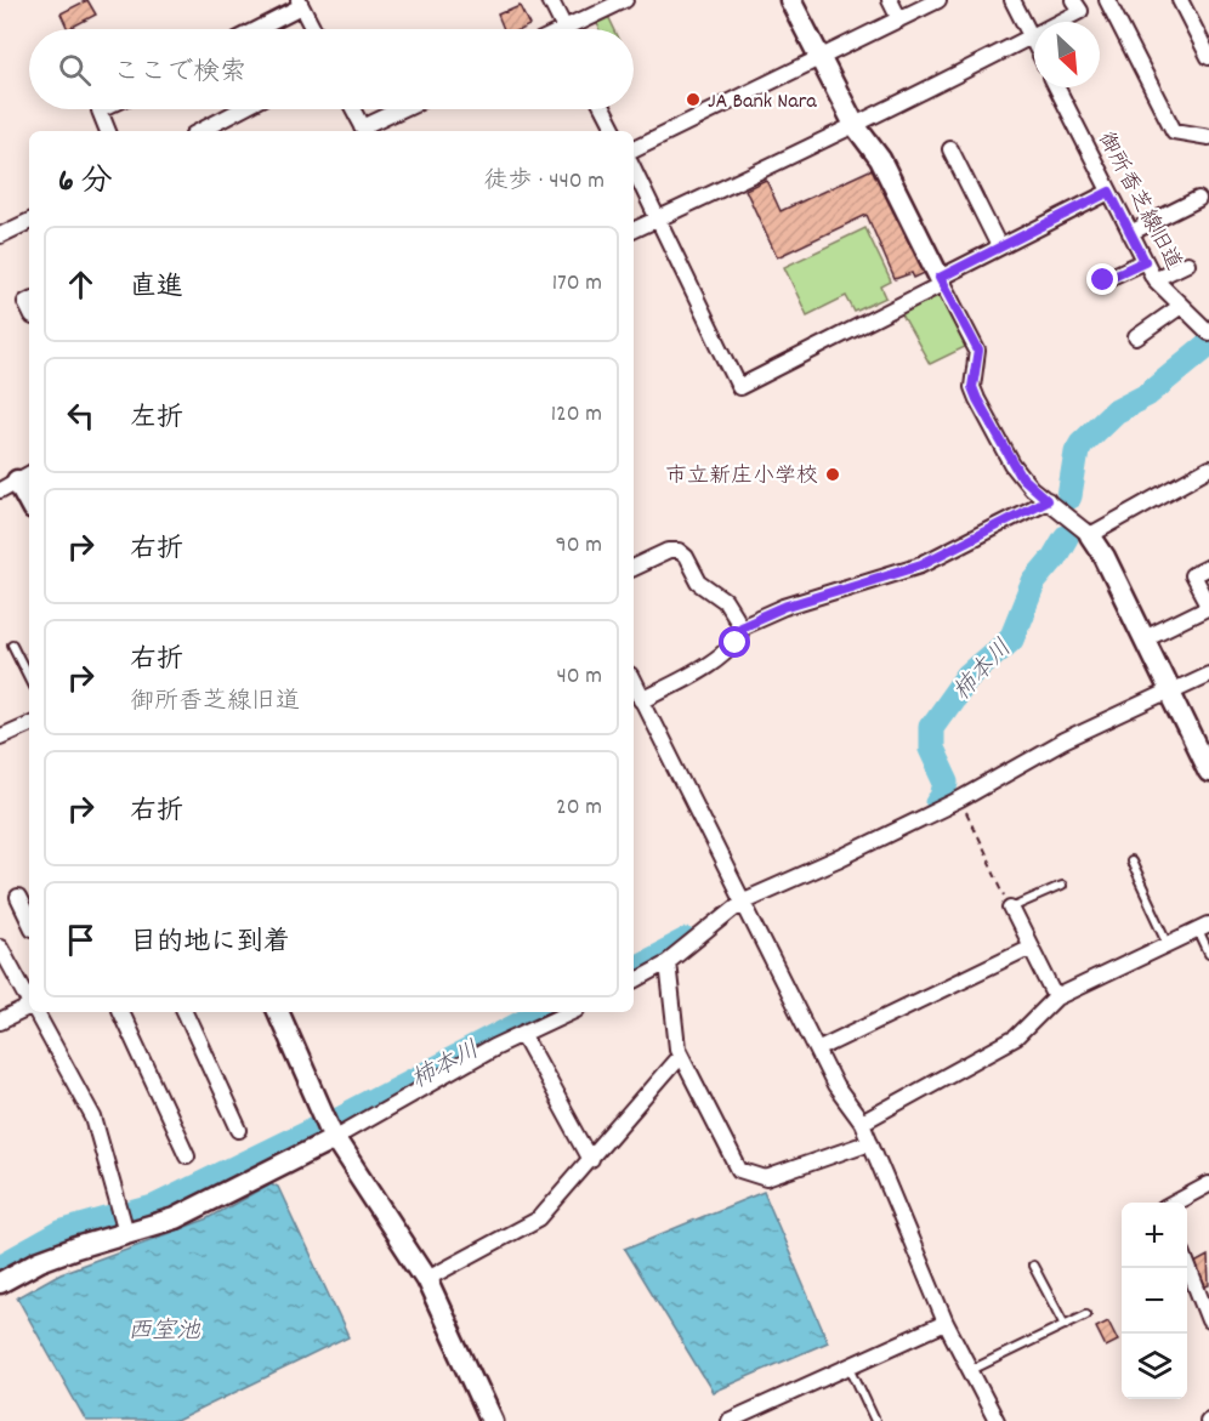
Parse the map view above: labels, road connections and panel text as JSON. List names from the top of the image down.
{
  "streets": {
    "street": ["御所香芝線旧道"]
  },
  "water": ["柿本川", "西室池"],
  "places": ["JA Bank Nara", "市立新庄小学校"],
  "north": "bottom right",
  "page": {
    "search": "ここで検索",
    "heading": ["6 分", "徒歩 · 440 m"],
    "list": [
      ["直進", "170 m"],
      ["左折", "120 m"],
      ["右折", "90 m"],
      ["右折", "御所香芝線旧道", "40 m"],
      ["右折", "20 m"],
      "目的地に到着"
    ],
    "map_buttons": ["+", "−"]
  }
}
